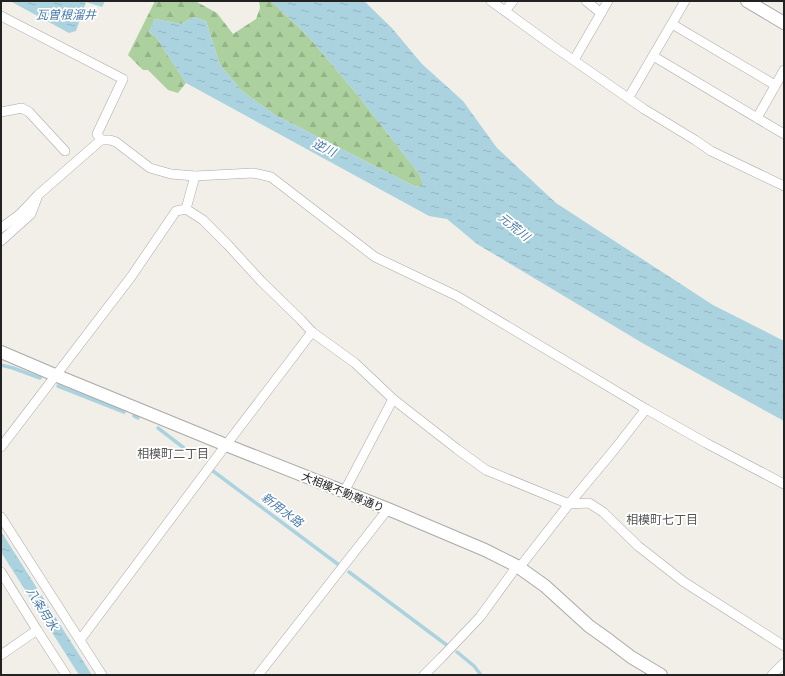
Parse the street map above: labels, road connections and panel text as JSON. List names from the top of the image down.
{
  "streets": {
    "street": ["大相模不動尊通り"]
  },
  "districts": ["相模町二丁目", "相模町七丁目"],
  "water": [
    "瓦曽根溜井",
    "逆川",
    "元荒川",
    "新用水路",
    "八条用水"
  ]
}
